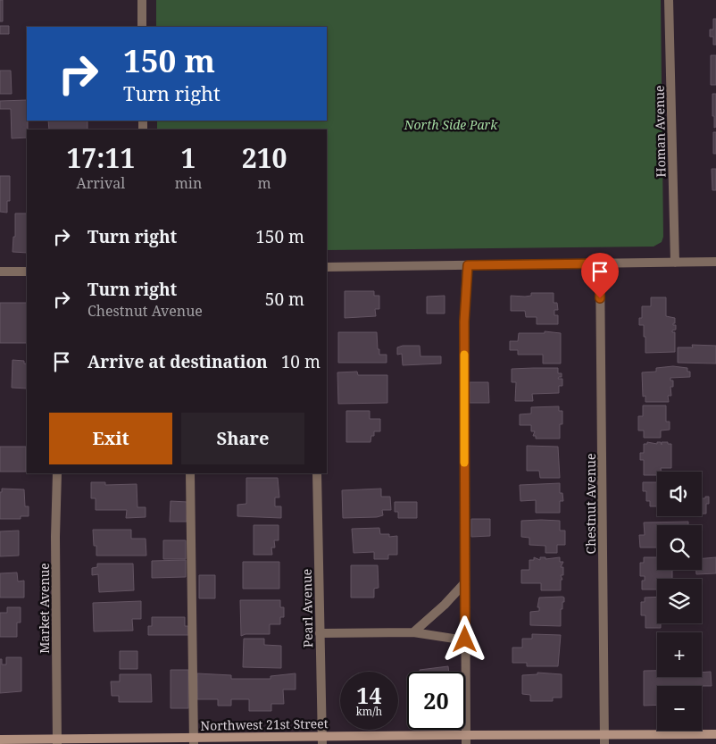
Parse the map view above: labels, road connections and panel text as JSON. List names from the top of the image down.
{
  "streets": {
    "street": [
      "Homan Avenue",
      "Chestnut Avenue",
      "Market Avenue",
      "Pearl Avenue",
      "Northwest 21st Street"
    ]
  },
  "crossings": [
    ["Chestnut Avenue", "Northwest 21st Street"],
    ["Market Avenue", "Northwest 21st Street"],
    ["Pearl Avenue", "Northwest 21st Street"]
  ],
  "parks": ["North Side Park"],
  "page": {
    "turn": ["150 m", "Turn right"],
    "eta": [
      "17:11",
      "Arrival",
      "1",
      "min",
      "210",
      "m"
    ],
    "list": [
      {
        "name": "Turn right",
        "value": "150 m"
      },
      {
        "name": "Turn right",
        "note": "Chestnut Avenue",
        "value": "50 m"
      },
      {
        "name": "Arrive at destination",
        "value": "10 m"
      }
    ],
    "buttons": ["Exit", "Share"],
    "map_buttons": ["+", "−"],
    "speed": "14 km/h",
    "limit": "20"
  }
}
